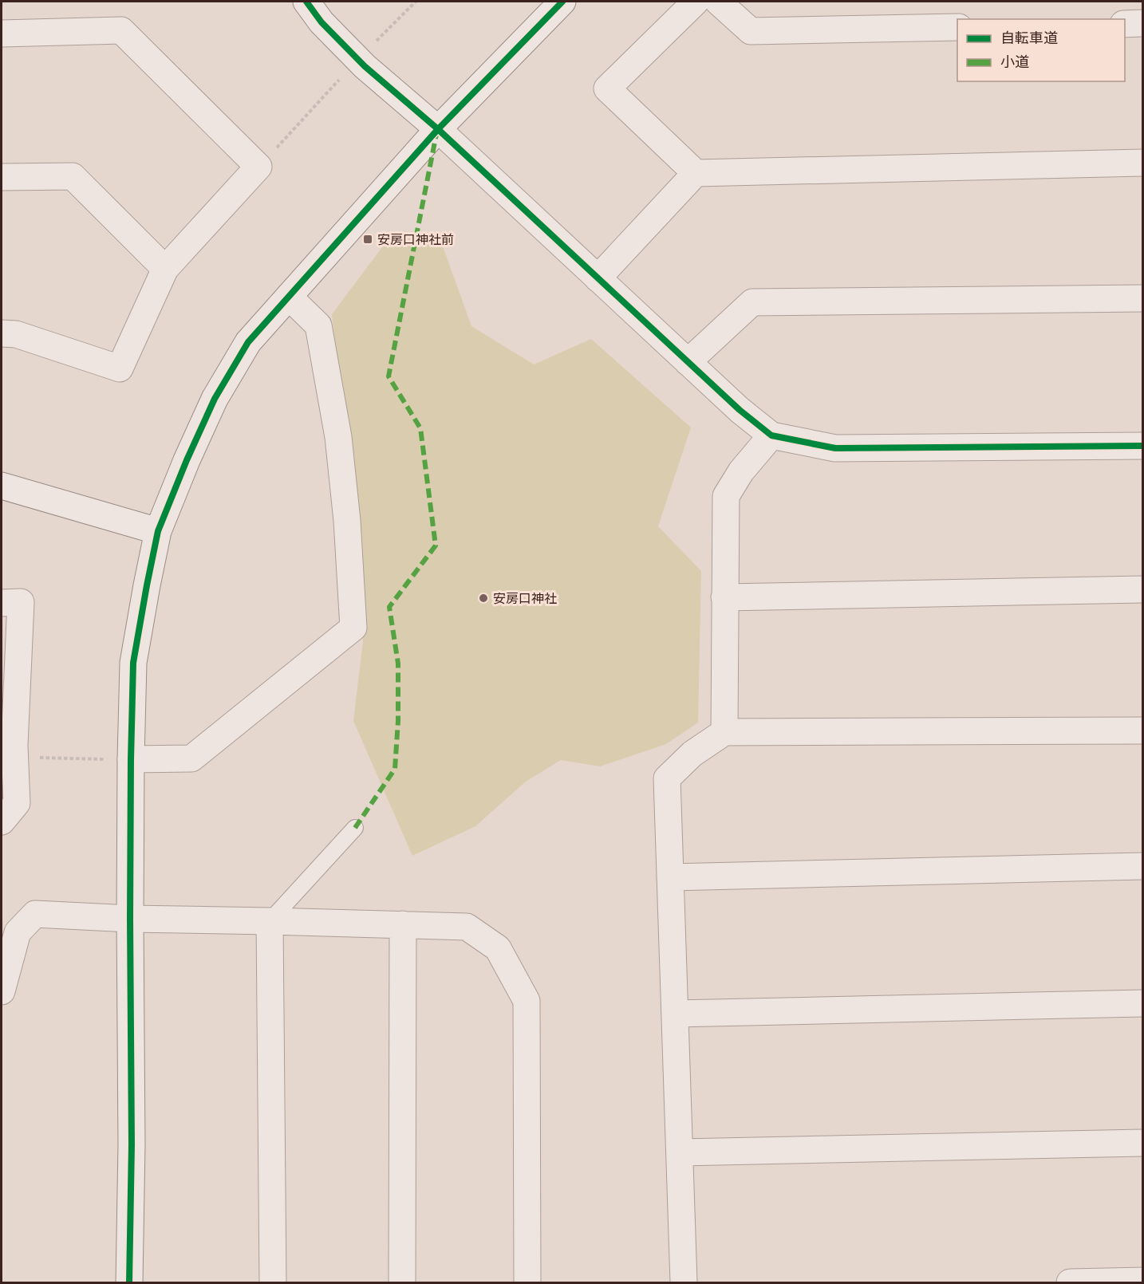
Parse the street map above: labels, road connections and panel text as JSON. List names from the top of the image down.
{
  "places": {
    "transit": ["安房口神社前"],
    "other": ["安房口神社"]
  },
  "legend": ["自転車道", "小道"]
}
